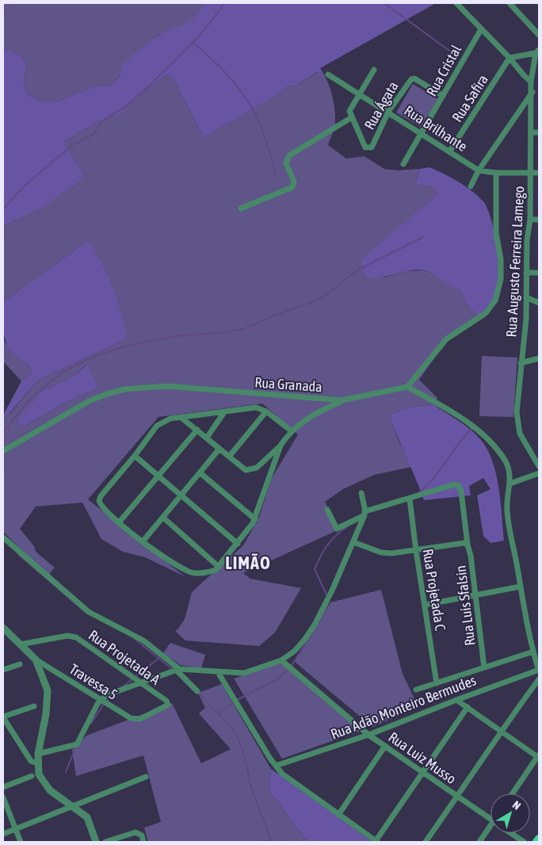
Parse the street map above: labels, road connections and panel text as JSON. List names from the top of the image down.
{
  "streets": {
    "street": [
      "Rua Cristal",
      "Rua Safira",
      "Rua Ágata",
      "Rua Brilhante",
      "Rua Augusto Ferreira Lamego",
      "Rua Granada",
      "Rua Projetada C",
      "Rua Luís Sfalsin",
      "Rua Projetada A",
      "Travessa 5",
      "Rua Adão Monteiro Bermudes",
      "Rua Luiz Musso"
    ]
  },
  "crossings": [
    ["Rua Cristal", "Rua Ágata"],
    ["Rua Cristal", "Rua Brilhante"],
    ["Rua Safira", "Rua Brilhante"],
    ["Rua Ágata", "Rua Brilhante"],
    ["Rua Brilhante", "Rua Augusto Ferreira Lamego"],
    ["Rua Projetada C", "Rua Luís Sfalsin"],
    ["Rua Projetada C", "Rua Adão Monteiro Bermudes"],
    ["Rua Luís Sfalsin", "Rua Adão Monteiro Bermudes"],
    ["Rua Projetada A", "Travessa 5"],
    ["Rua Adão Monteiro Bermudes", "Rua Luiz Musso"]
  ],
  "districts": ["LIMÃO"],
  "north": "top right"
}
